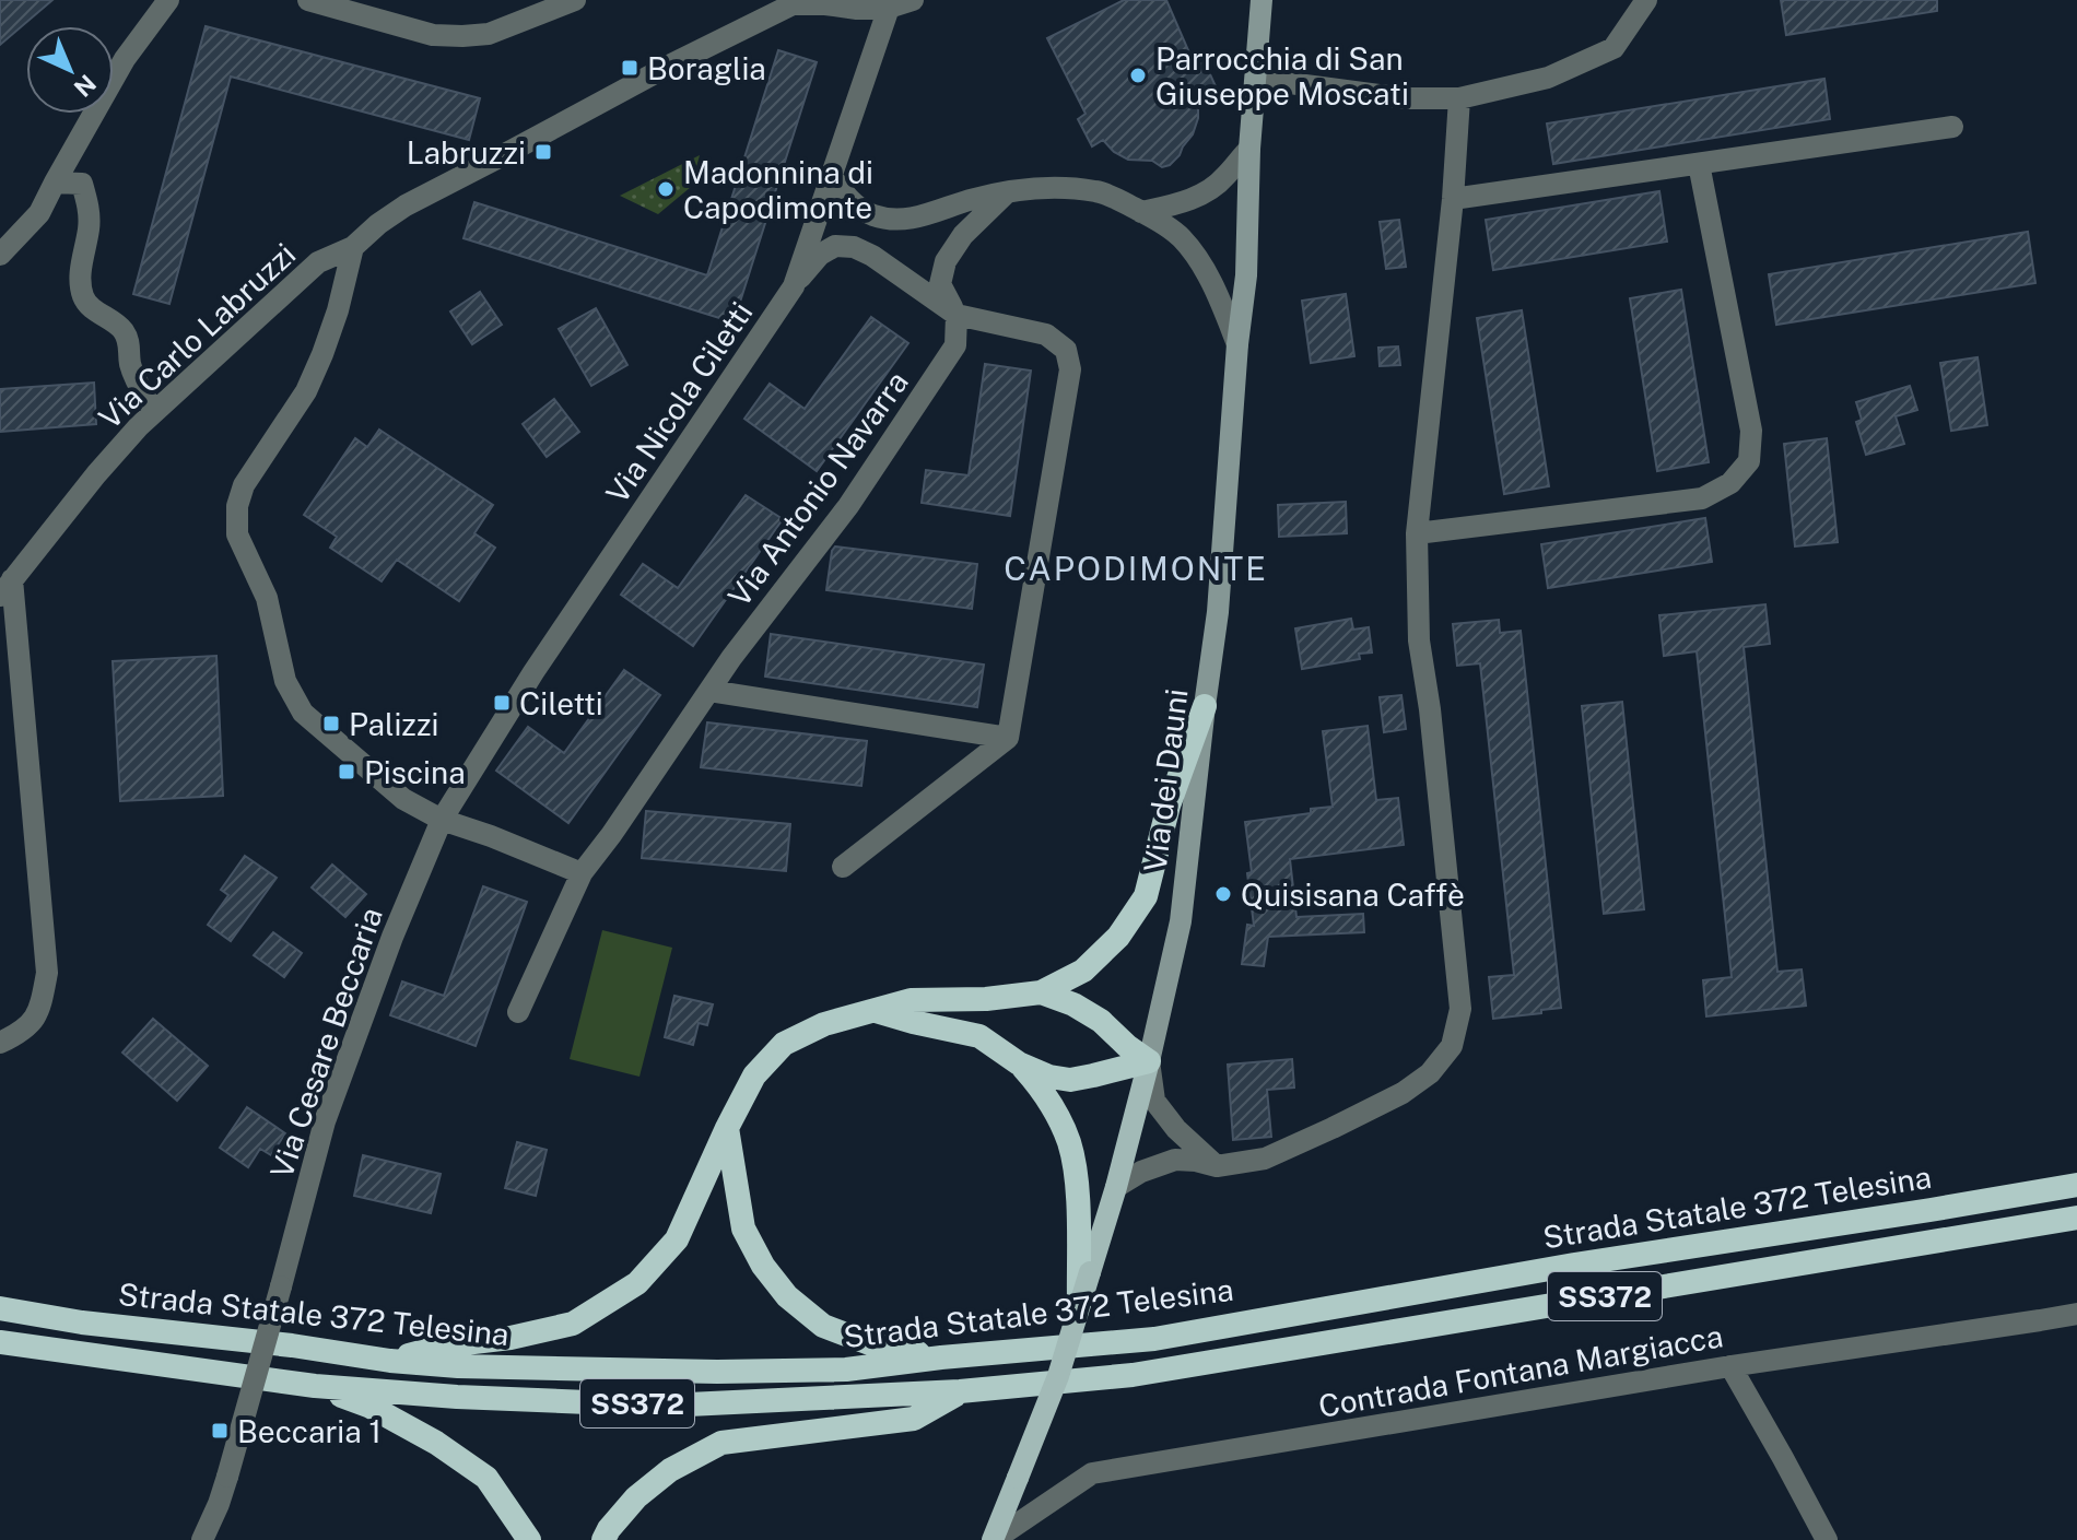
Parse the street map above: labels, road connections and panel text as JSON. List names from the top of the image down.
{
  "streets": {
    "highway": ["Strada Statale 372 Telesina", "SS372"],
    "main road": ["Via dei Dauni"],
    "street": [
      "Via Carlo Labruzzi",
      "Via Nicola Ciletti",
      "Via Antonio Navarra",
      "Via Cesare Beccaria",
      "Contrada Fontana Margiacca"
    ]
  },
  "crossings": [
    ["Via Carlo Labruzzi", "Via Nicola Ciletti"],
    ["Via Nicola Ciletti", "Via Cesare Beccaria"],
    ["Via dei Dauni", "Contrada Fontana Margiacca"]
  ],
  "districts": ["CAPODIMONTE"],
  "places": {
    "transit": [
      "Boraglia",
      "Labruzzi",
      "Ciletti",
      "Palizzi",
      "Piscina",
      "Beccaria 1"
    ],
    "other": ["Parrocchia di San Giuseppe Moscati", "Madonnina di Capodimonte", "Quisisana Caffè"]
  },
  "north": "bottom right"
}
